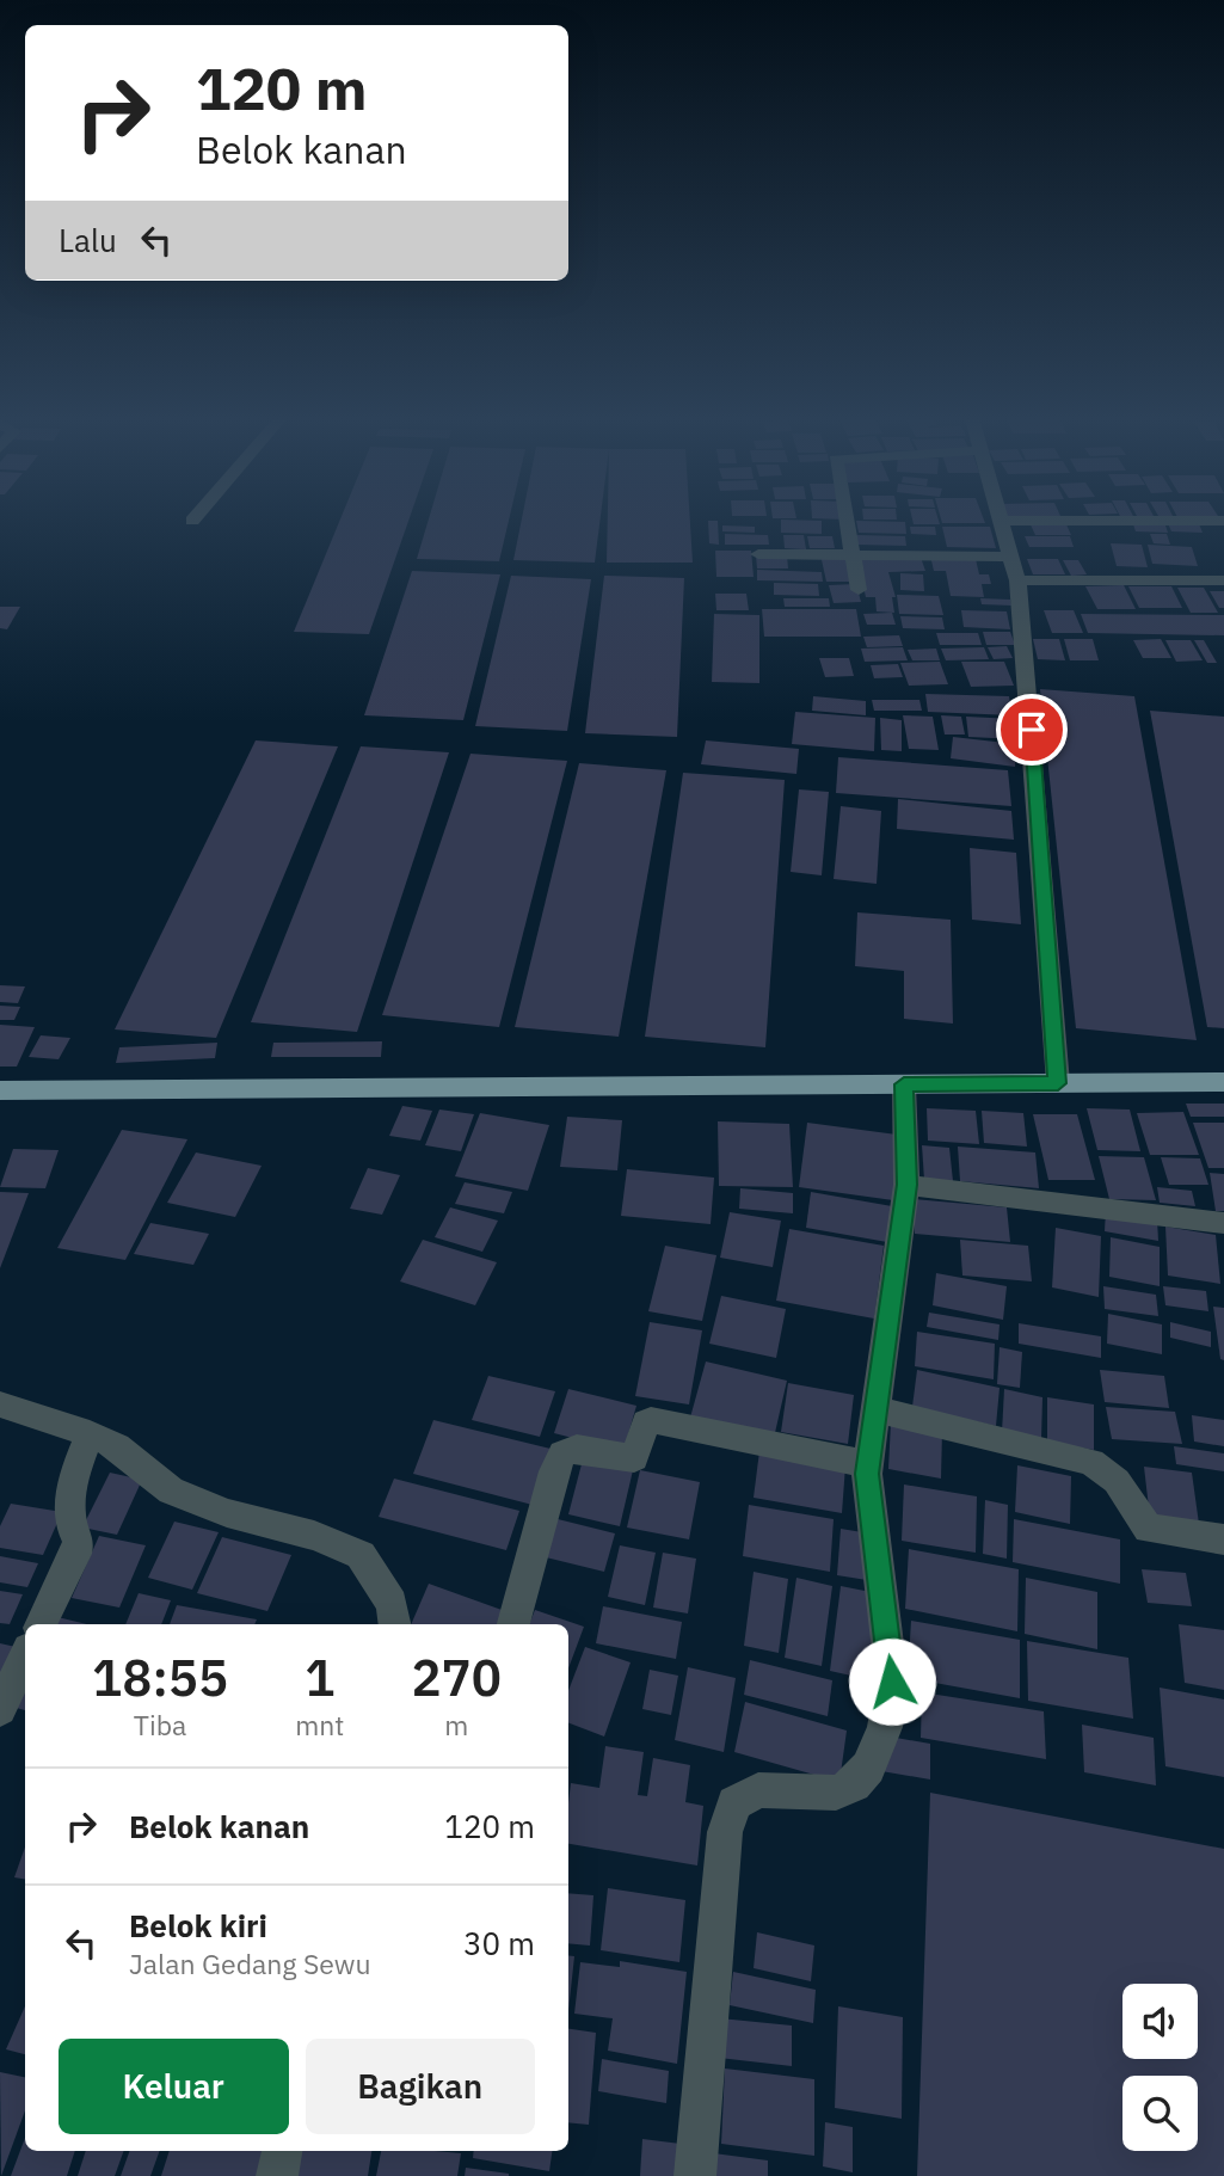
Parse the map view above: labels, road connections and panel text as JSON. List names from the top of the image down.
{
  "page": {
    "turn": ["120 m", "Belok kanan"],
    "then": "Lalu",
    "eta": [
      "18:55",
      "Tiba",
      "1",
      "mnt",
      "270",
      "m"
    ],
    "list": [
      {
        "name": "Belok kanan",
        "value": "120 m"
      },
      {
        "name": "Belok kiri",
        "note": "Jalan Gedang Sewu",
        "value": "30 m"
      }
    ],
    "buttons": ["Keluar", "Bagikan"]
  }
}
